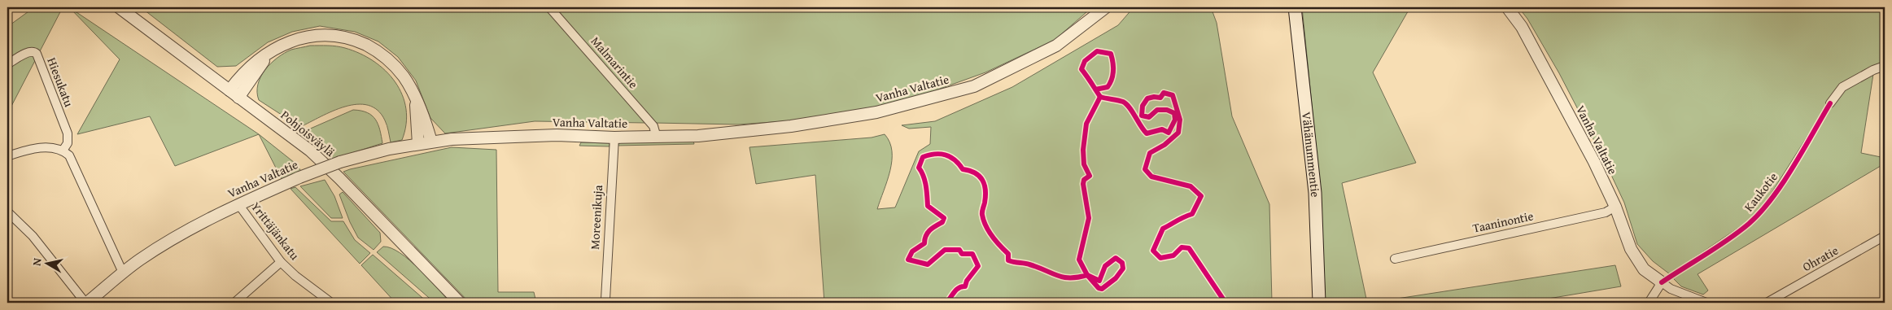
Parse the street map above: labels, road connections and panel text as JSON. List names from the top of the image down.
{
  "streets": {
    "main road": ["Vähänummentie"],
    "street": [
      "Malmarintie",
      "Hiesukatu",
      "Vanha Valtatie",
      "Pohjoisväylä",
      "Moreenikuja",
      "Taaninontie",
      "Yrittäjänkatu",
      "Ohratie"
    ],
    "cycle path": ["Kaukotie"]
  },
  "crossings": [
    ["Malmarintie", "Vanha Valtatie"],
    ["Vanha Valtatie", "Moreenikuja"],
    ["Vanha Valtatie", "Taaninontie"],
    ["Vanha Valtatie", "Yrittäjänkatu"]
  ],
  "north": "left"
}
